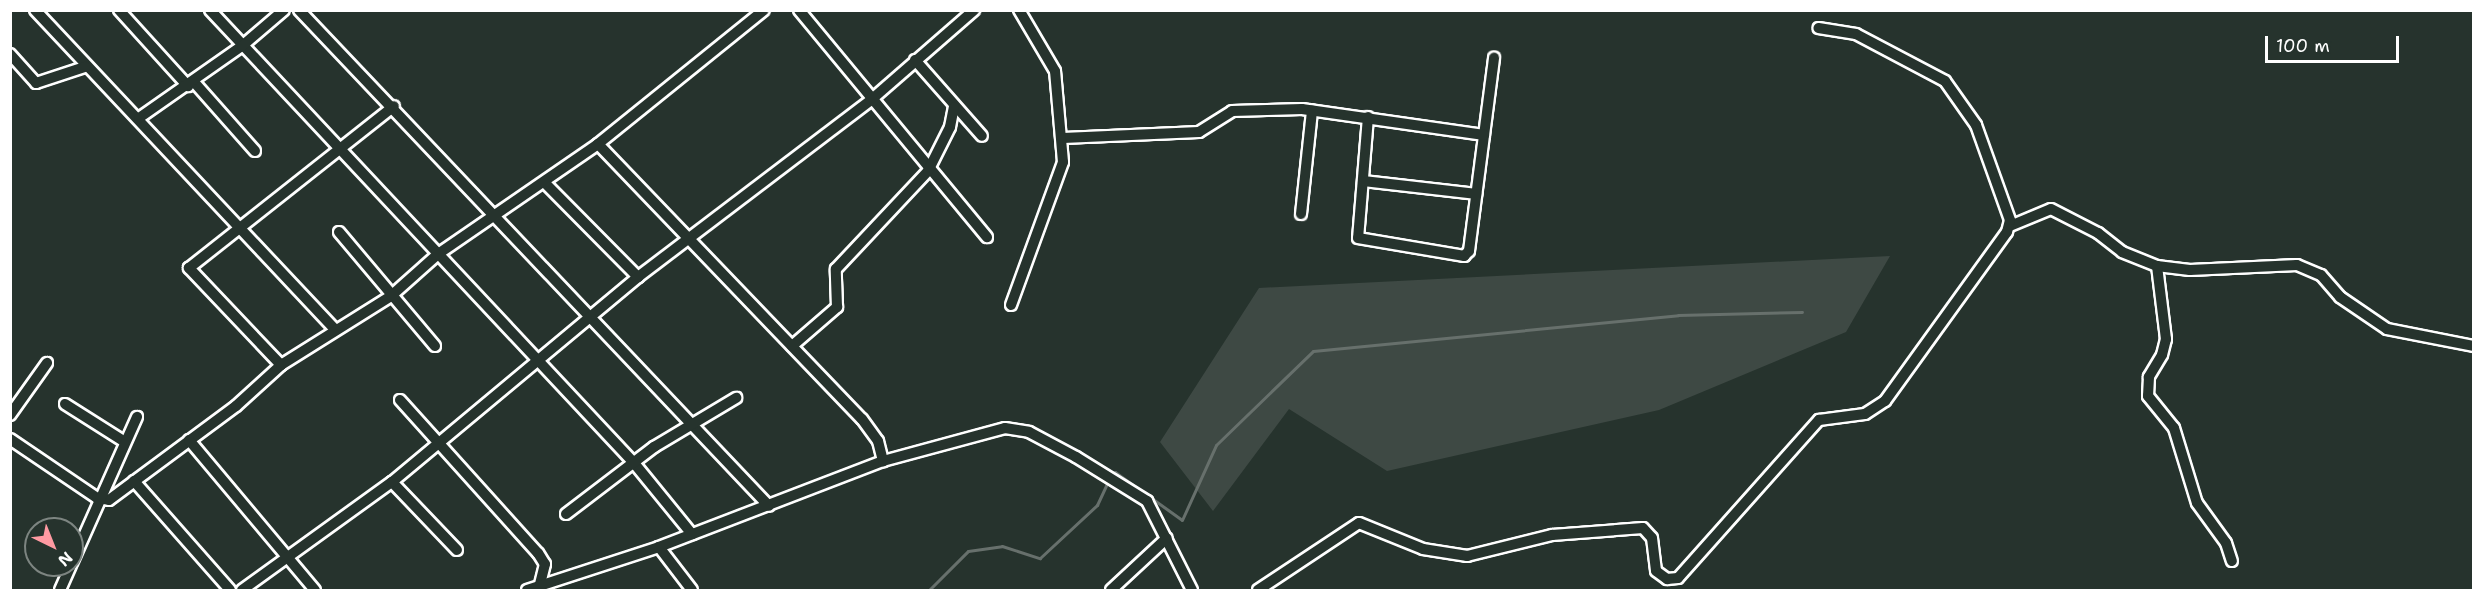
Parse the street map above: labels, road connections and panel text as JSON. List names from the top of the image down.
{
  "scale_bar": "100 m",
  "north": "bottom right"
}
